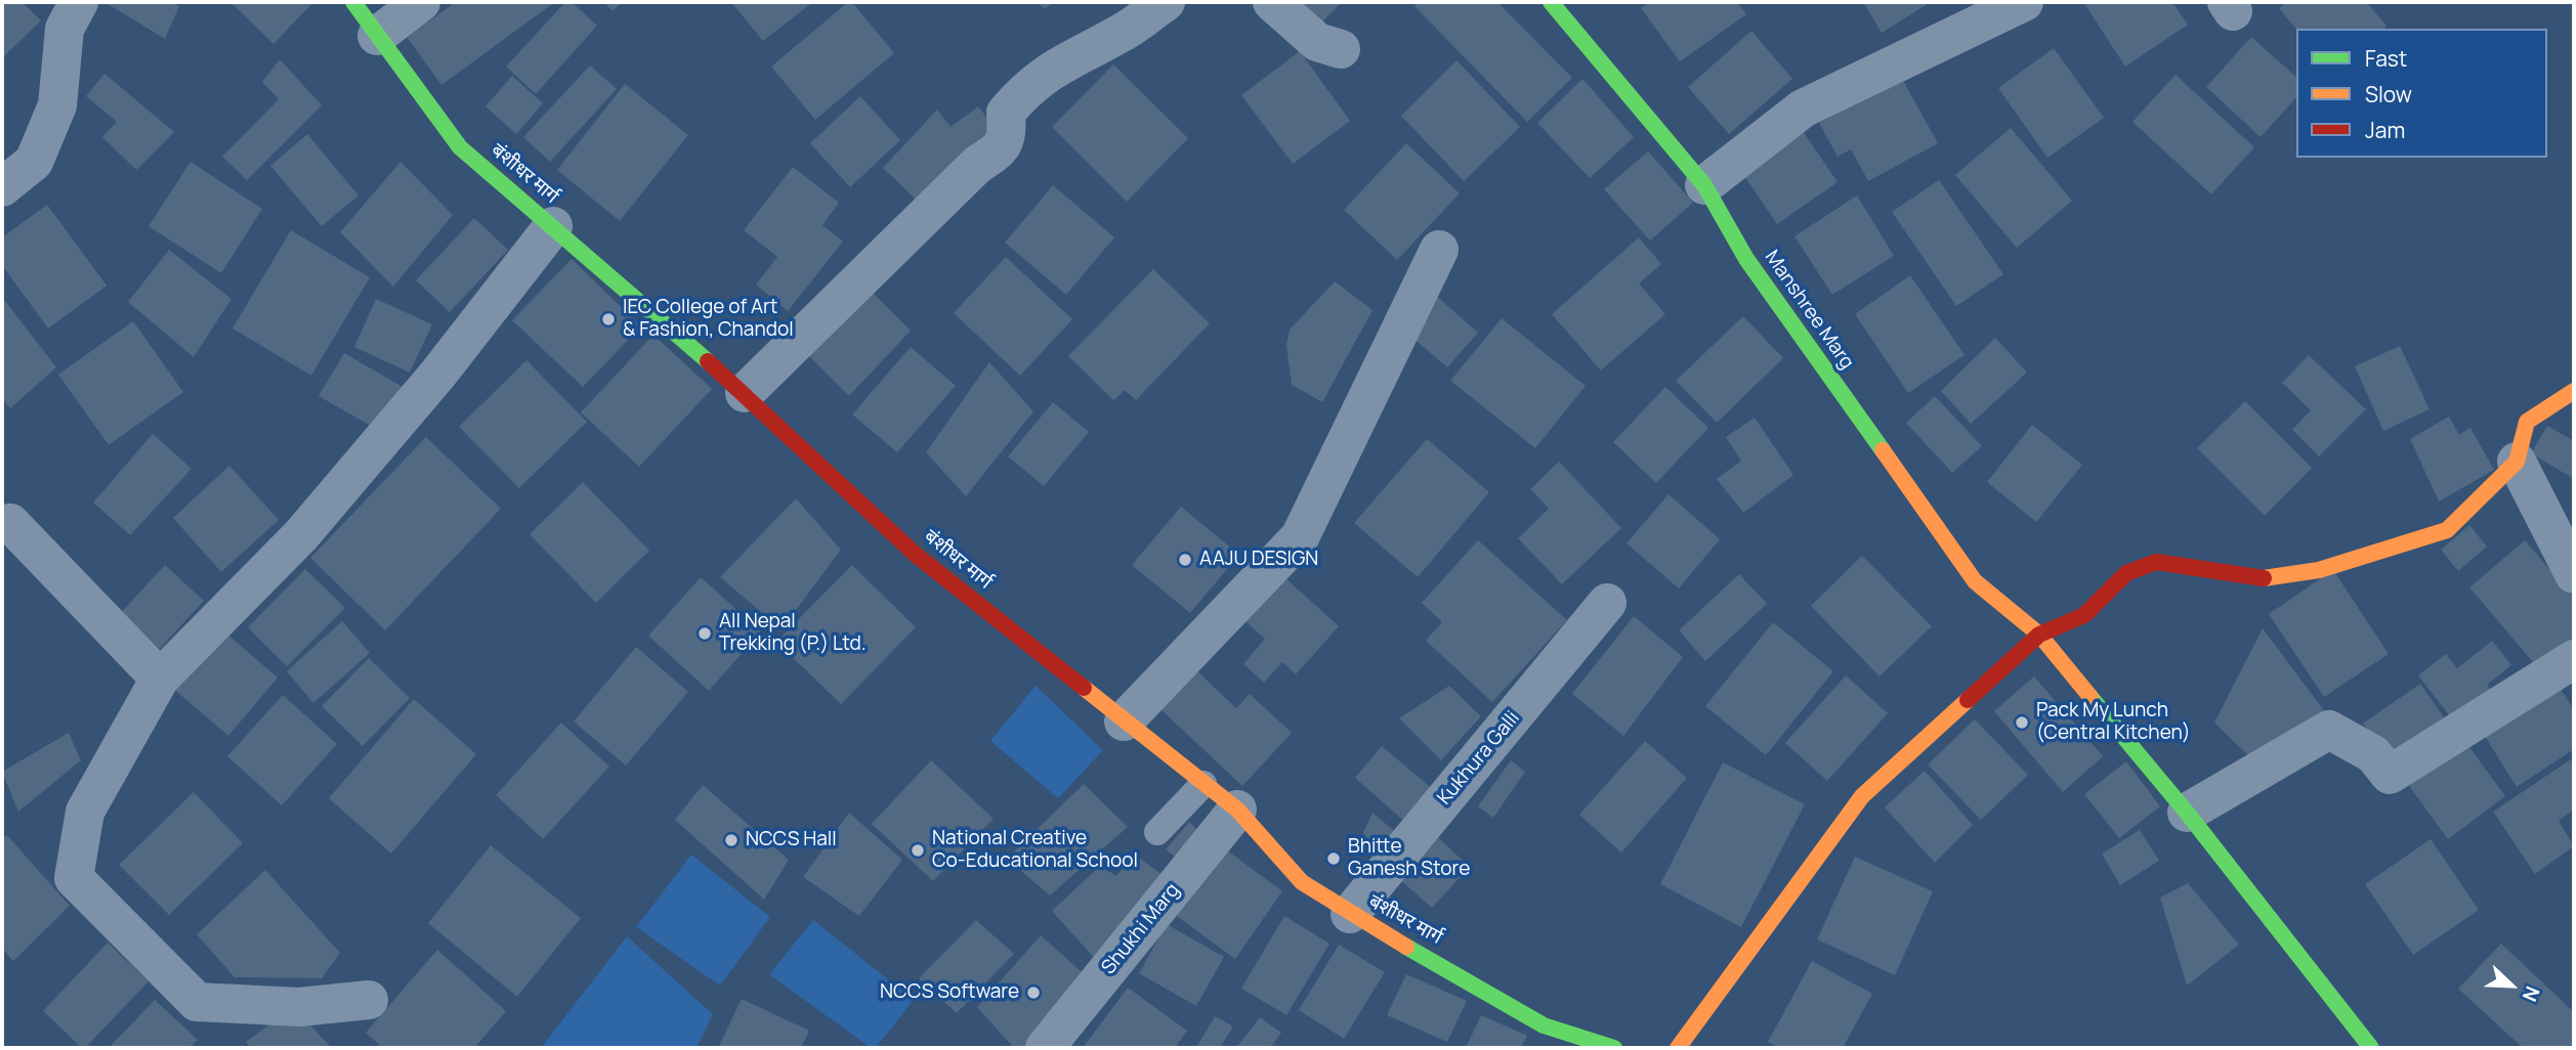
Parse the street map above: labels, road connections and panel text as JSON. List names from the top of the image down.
{
  "streets": {
    "street": [
      "बंशीधर मार्ग",
      "Manshree Marg",
      "Kukhura Galli",
      "Shukhi Marg"
    ]
  },
  "crossings": [
    ["बंशीधर मार्ग", "Kukhura Galli"],
    ["बंशीधर मार्ग", "Shukhi Marg"]
  ],
  "places": [
    "IEC College of Art & Fashion, Chandol",
    "AAJU DESIGN",
    "All Nepal Trekking (P.) Ltd.",
    "Pack My Lunch (Central Kitchen)",
    "NCCS Hall",
    "National Creative Co-Educational School",
    "Bhitte Ganesh Store",
    "NCCS Software"
  ],
  "legend": ["Fast", "Slow", "Jam"],
  "north": "bottom right"
}
